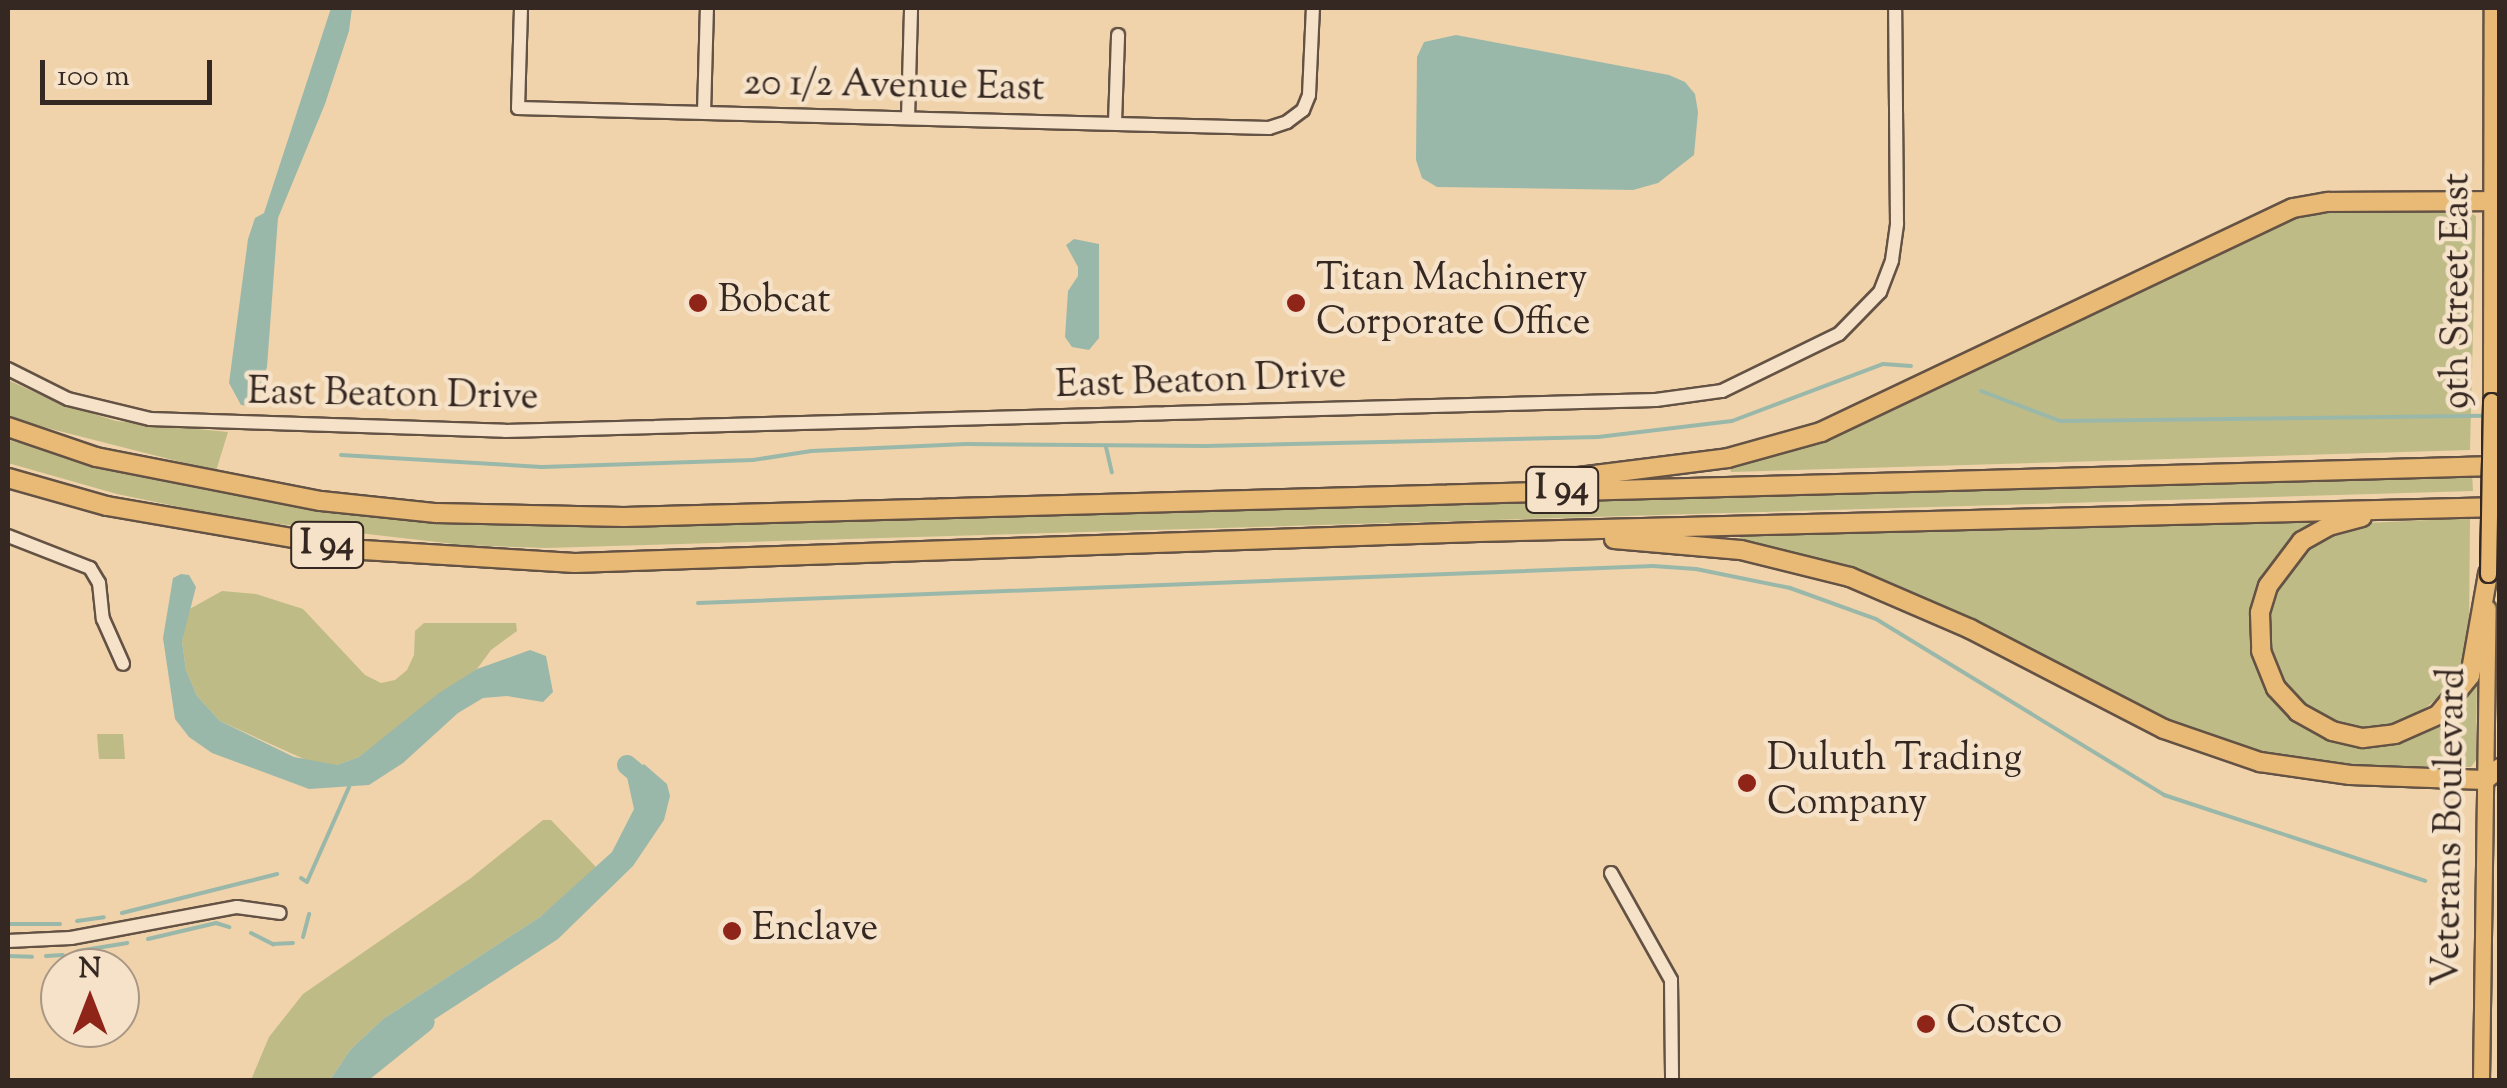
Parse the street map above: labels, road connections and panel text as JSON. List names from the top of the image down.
{
  "streets": {
    "highway": ["I 94"],
    "main road": ["9th Street East", "Veterans Boulevard"],
    "street": ["20 1/2 Avenue East", "East Beaton Drive"]
  },
  "crossings": [
    ["9th Street East", "Veterans Boulevard"]
  ],
  "places": [
    "Bobcat",
    "Titan Machinery Corporate Office",
    "Duluth Trading Company",
    "Enclave",
    "Costco"
  ],
  "scale_bar": "100 m",
  "north": "top"
}
